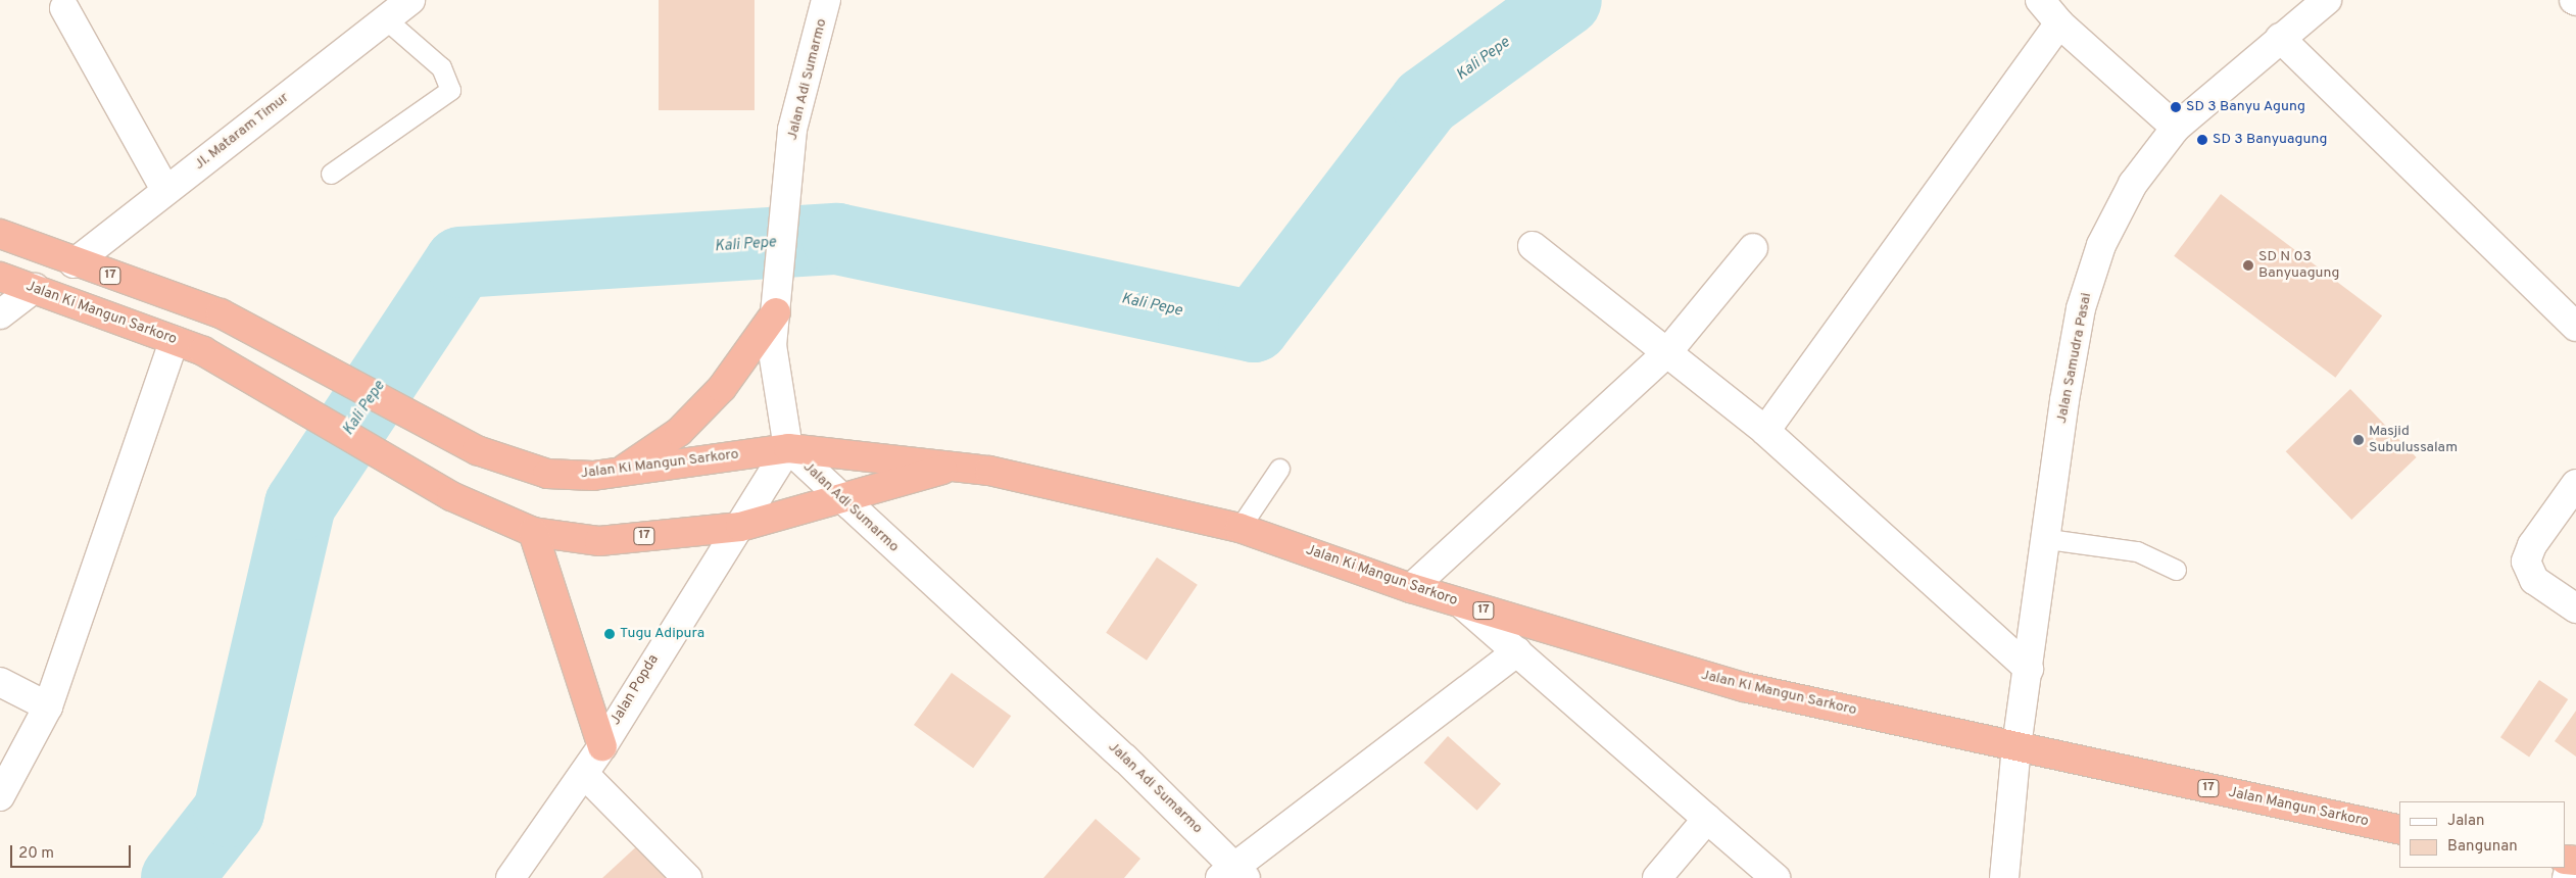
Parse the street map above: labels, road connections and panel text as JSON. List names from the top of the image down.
{
  "streets": {
    "highway": ["17", "Jalan Ki Mangun Sarkoro", "Jalan Mangun Sarkoro"],
    "street": [
      "Jalan Adi Sumarmo",
      "Jl. Mataram Timur",
      "Jalan Samudra Pasai",
      "Jalan Popda"
    ]
  },
  "crossings": [
    ["Jalan Adi Sumarmo", "17"],
    ["Jalan Adi Sumarmo", "Jalan Ki Mangun Sarkoro"],
    ["Jalan Adi Sumarmo", "Jalan Popda"],
    ["Jl. Mataram Timur", "Jalan Ki Mangun Sarkoro"],
    ["17", "Jalan Ki Mangun Sarkoro"],
    ["17", "Jalan Popda"],
    ["Jalan Ki Mangun Sarkoro", "Jalan Samudra Pasai"],
    ["Jalan Ki Mangun Sarkoro", "Jalan Popda"],
    ["Jalan Ki Mangun Sarkoro", "Jalan Mangun Sarkoro"],
    ["Jalan Samudra Pasai", "Jalan Mangun Sarkoro"]
  ],
  "water": ["Kali Pepe"],
  "places": [
    "SD 3 Banyu Agung",
    "SD 3 Banyuagung",
    "SD N 03 Banyuagung",
    "Masjid Subulussalam",
    "Tugu Adipura"
  ],
  "legend": ["Jalan", "Bangunan"],
  "scale_bar": "20 m"
}
